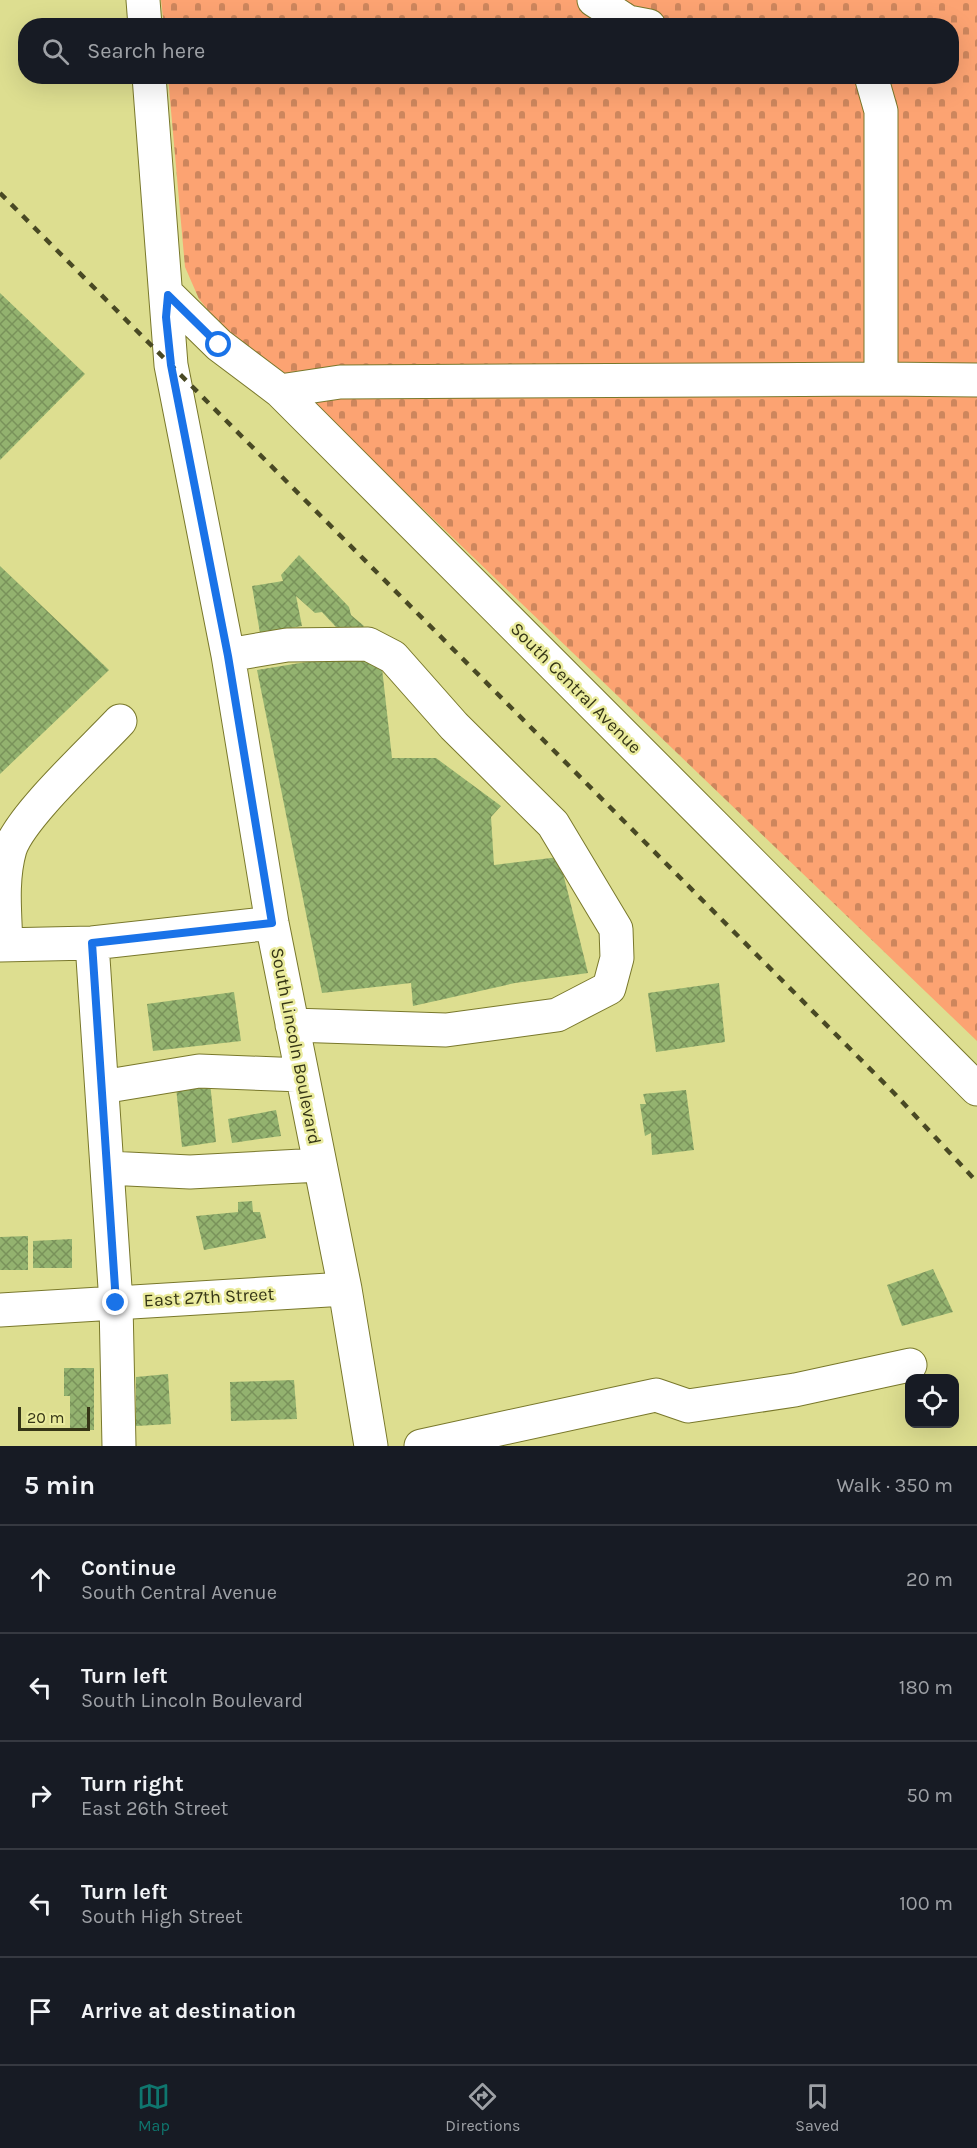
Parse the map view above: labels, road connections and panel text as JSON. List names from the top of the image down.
{
  "streets": {
    "street": ["South Central Avenue", "South Lincoln Boulevard", "East 27th Street"]
  },
  "crossings": [
    ["South Central Avenue", "South Lincoln Boulevard"],
    ["South Lincoln Boulevard", "East 27th Street"]
  ],
  "scale_bar": "20 m",
  "page": {
    "search": "Search here",
    "scale": "20 m",
    "heading": ["5 min", "Walk · 350 m"],
    "list": [
      ["Continue", "South Central Avenue", "20 m"],
      ["Turn left", "South Lincoln Boulevard", "180 m"],
      ["Turn right", "East 26th Street", "50 m"],
      ["Turn left", "South High Street", "100 m"],
      "Arrive at destination"
    ],
    "nav": ["Map", "Directions", "Saved"]
  }
}
